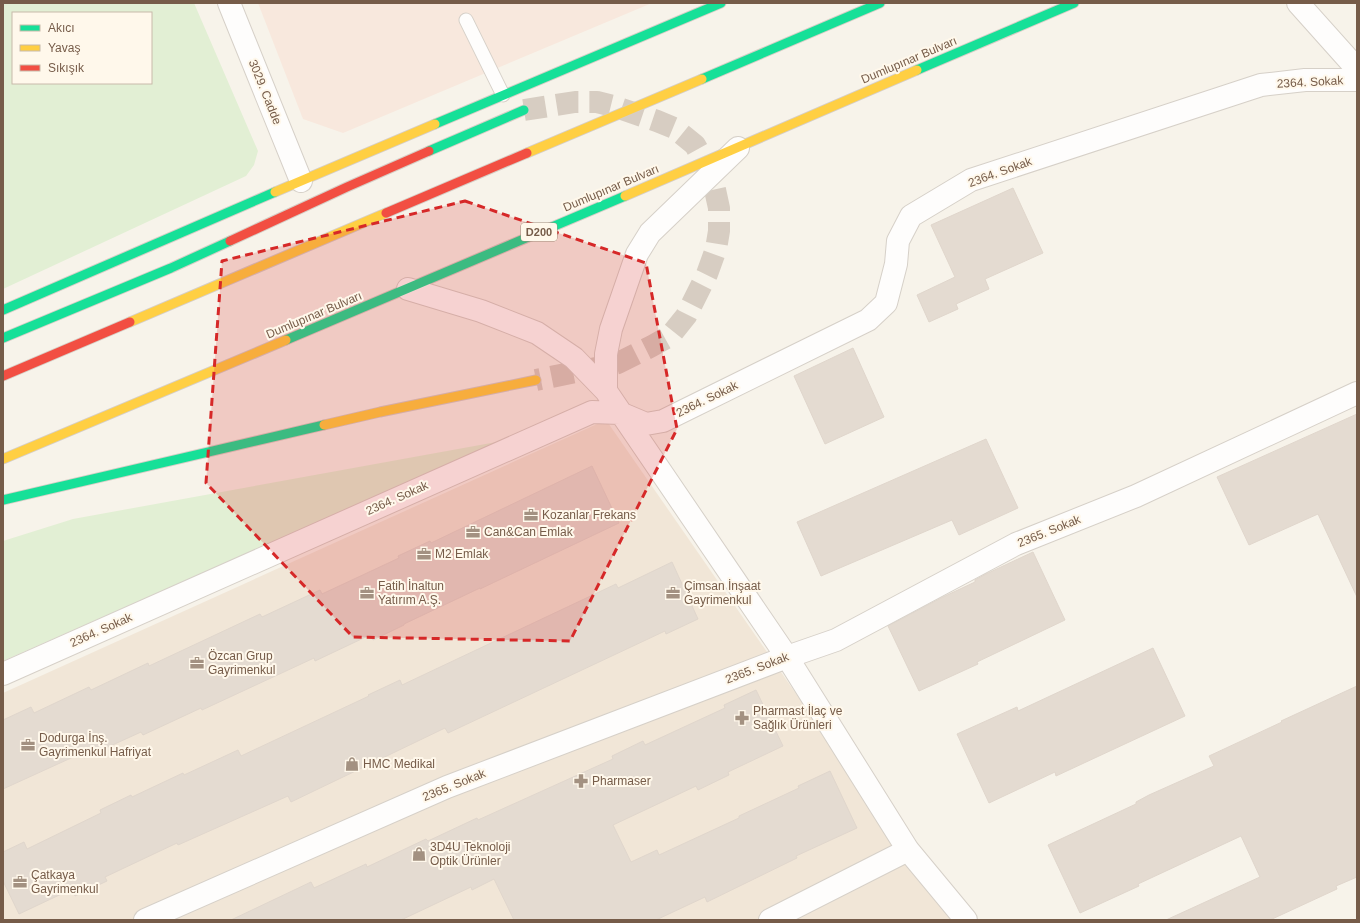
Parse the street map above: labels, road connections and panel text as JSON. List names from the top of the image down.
{
  "streets": {
    "highway": ["Dumlupınar Bulvarı", "D200"],
    "street": ["2364. Sokak", "3029. Cadde", "2365. Sokak"]
  },
  "places": {
    "office": [
      "Kozanlar Frekans",
      "Can&Can Emlak",
      "M2 Emlak",
      "Fatih İnaltun Yatırım A.Ş.",
      "Çimsan İnşaat Gayrimenkul",
      "Özcan Grup Gayrimenkul",
      "Dodurga İnş. Gayrimenkul Hafriyat",
      "Çatkaya Gayrimenkul"
    ],
    "pharmacy": ["Pharmast İlaç ve Sağlık Ürünleri", "Pharmaser"],
    "shop": ["HMC Medikal", "3D4U Teknoloji Optik Ürünler"]
  },
  "legend": ["Akıcı", "Yavaş", "Sıkışık"]
}
